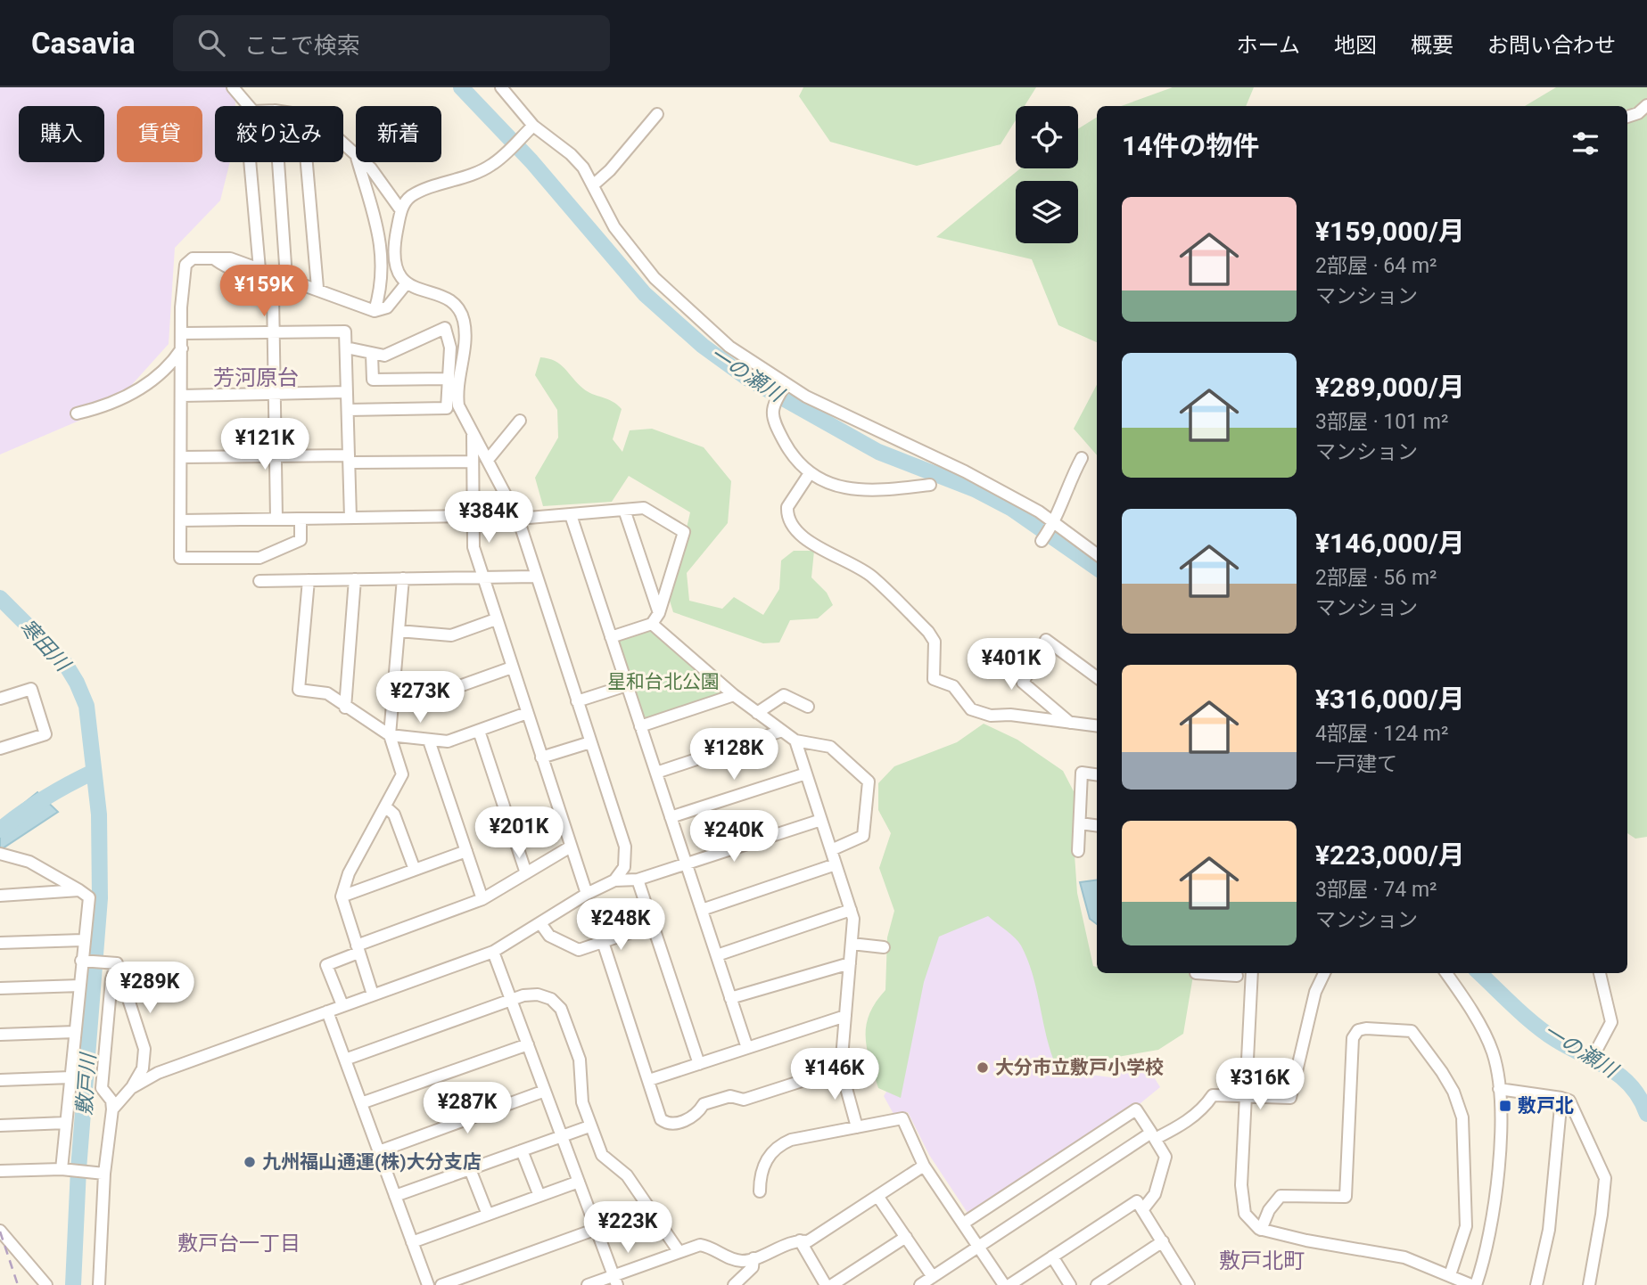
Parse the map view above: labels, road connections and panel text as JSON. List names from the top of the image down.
{
  "districts": ["芳河原台", "敷戸台一丁目", "敷戸北町"],
  "water": ["一の瀬川", "寒田川", "敷戸川"],
  "parks": ["星和台北公園"],
  "places": {
    "other": ["大分市立敷戸小学校", "九州福山通運(株)大分支店"],
    "transit": ["敷戸北"]
  },
  "page": {
    "header": "Casavia",
    "search": "ここで検索",
    "nav": [
      "ホーム",
      "地図",
      "概要",
      "お問い合わせ"
    ],
    "chip": [
      "購入",
      "賃貸",
      "絞り込み",
      "新着"
    ],
    "heading": "14件の物件",
    "list": [
      {
        "name": "¥159,000/月",
        "note": "2部屋 · 64 m² · マンション"
      },
      {
        "name": "¥289,000/月",
        "note": "3部屋 · 101 m² · マンション"
      },
      {
        "name": "¥146,000/月",
        "note": "2部屋 · 56 m² · マンション"
      },
      {
        "name": "¥316,000/月",
        "note": "4部屋 · 124 m² · 一戸建て"
      },
      {
        "name": "¥223,000/月",
        "note": "3部屋 · 74 m² · マンション"
      }
    ],
    "price": [
      "¥159K",
      "¥121K",
      "¥384K",
      "¥401K",
      "¥273K",
      "¥128K",
      "¥201K",
      "¥240K",
      "¥248K",
      "¥289K",
      "¥146K",
      "¥316K",
      "¥287K",
      "¥223K"
    ]
  }
}
